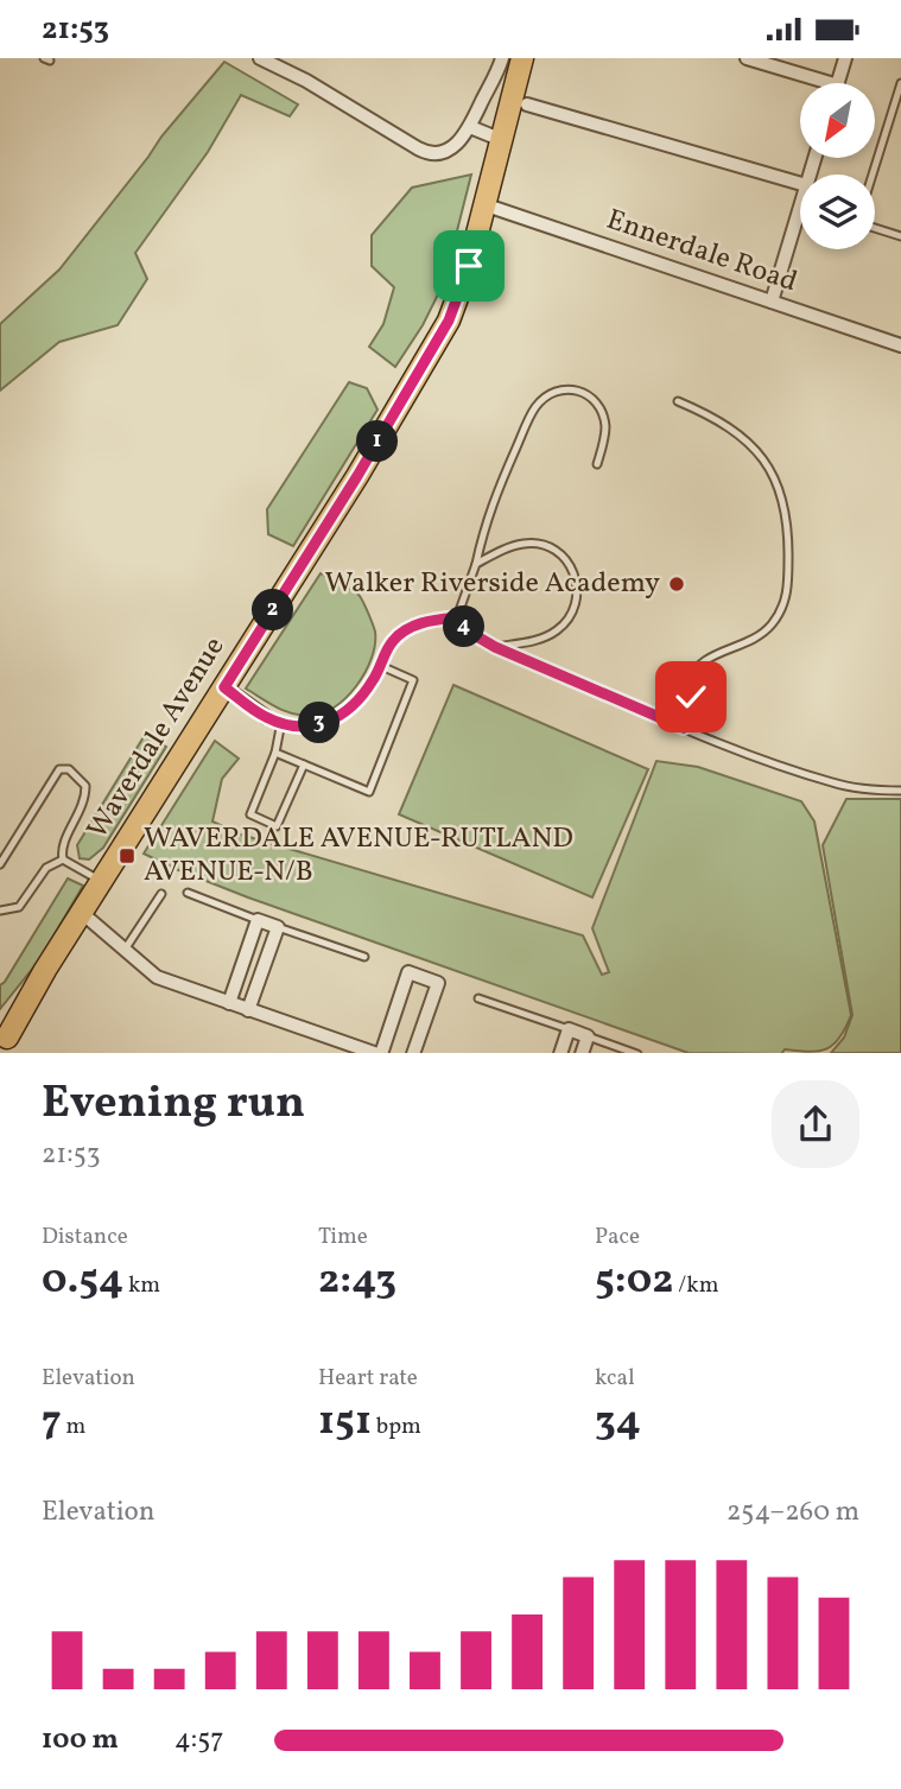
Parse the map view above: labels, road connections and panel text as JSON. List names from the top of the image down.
{
  "streets": {
    "main road": ["Waverdale Avenue"],
    "street": ["Ennerdale Road"]
  },
  "crossings": [
    ["Ennerdale Road", "Waverdale Avenue"]
  ],
  "places": {
    "other": ["Walker Riverside Academy"],
    "transit": ["WAVERDALE AVENUE-RUTLAND AVENUE-N/B"]
  },
  "north": "bottom left",
  "page": {
    "status": "21:53",
    "pins": [
      "1",
      "2",
      "4",
      "3"
    ],
    "heading": ["Evening run", "21:53"],
    "stats": [
      ["Distance", "0.54 km"],
      ["Time", "2:43"],
      ["Pace", "5:02 /km"],
      ["Elevation", "7 m"],
      ["Heart rate", "151 bpm"],
      ["kcal", "34"]
    ],
    "chart": ["Elevation", "254–260 m"],
    "list": [
      {
        "name": "100 m",
        "note": "4:57"
      }
    ]
  }
}
